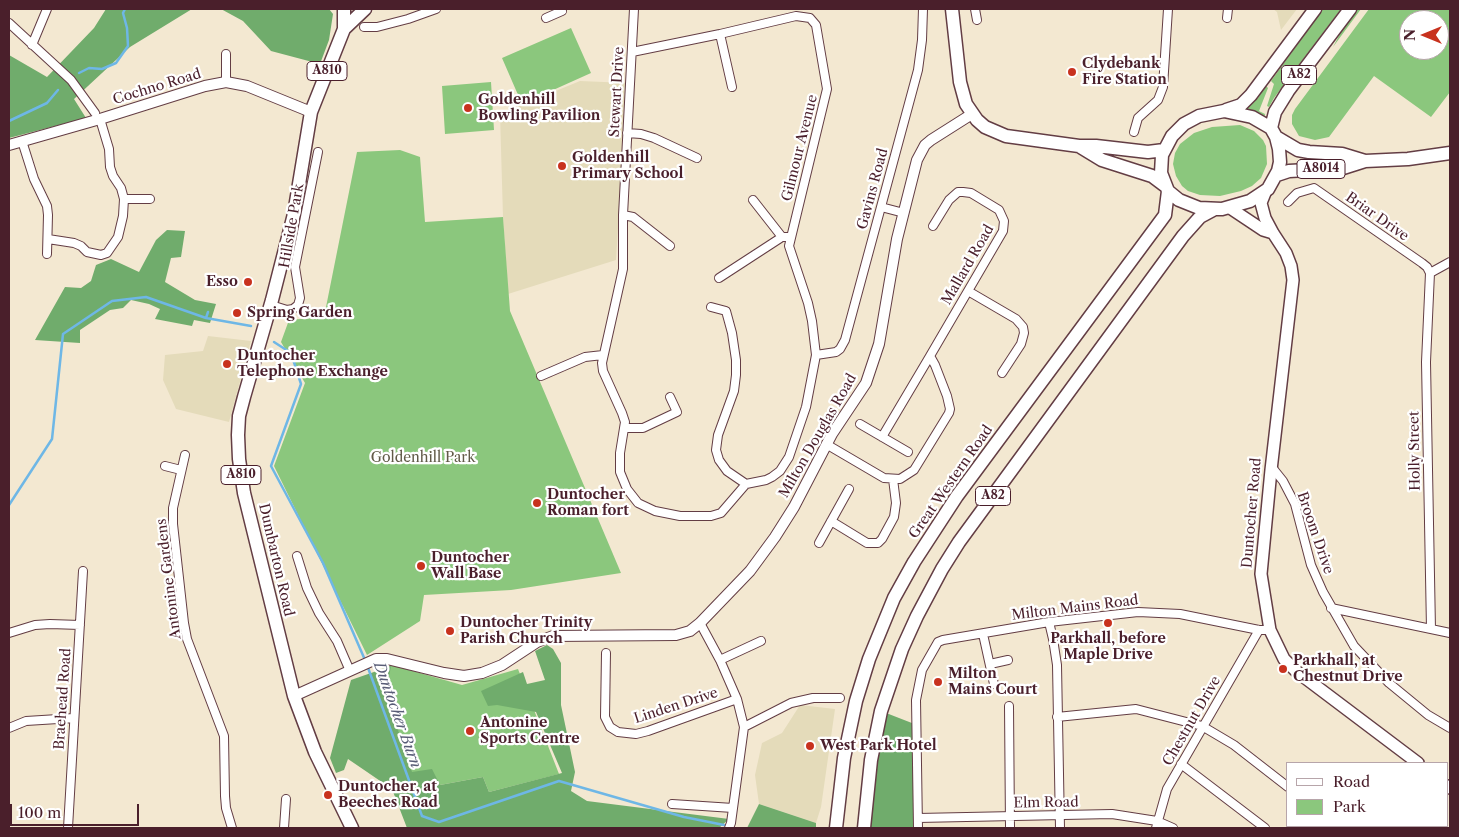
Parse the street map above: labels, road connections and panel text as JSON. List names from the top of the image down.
{
  "streets": {
    "main road": [
      "A810",
      "A82",
      "A8014",
      "Great Western Road",
      "Duntocher Road",
      "Dumbarton Road"
    ],
    "street": [
      "Cochno Road",
      "Stewart Drive",
      "Gilmour Avenue",
      "Gavins Road",
      "Briar Drive",
      "Hillside Park",
      "Mallard Road",
      "Milton Douglas Road",
      "Holly Street",
      "Broom Drive",
      "Antonine Gardens",
      "Milton Mains Road",
      "Braehead Road",
      "Linden Drive",
      "Chestnut Drive",
      "Elm Road"
    ]
  },
  "crossings": [
    ["A810", "Dumbarton Road"],
    ["A82", "A8014"],
    ["A82", "Great Western Road"],
    ["A82", "Duntocher Road"],
    ["Cochno Road", "Dumbarton Road"],
    ["Stewart Drive", "Gilmour Avenue"],
    ["A8014", "Great Western Road"],
    ["A8014", "Duntocher Road"],
    ["Briar Drive", "Holly Street"],
    ["Hillside Park", "Dumbarton Road"],
    ["Great Western Road", "Duntocher Road"],
    ["Duntocher Road", "Broom Drive"],
    ["Duntocher Road", "Milton Mains Road"],
    ["Duntocher Road", "Chestnut Drive"],
    ["Milton Mains Road", "Chestnut Drive"],
    ["Milton Mains Road", "Elm Road"],
    ["Chestnut Drive", "Elm Road"]
  ],
  "water": ["Duntocher Burn"],
  "parks": ["Goldenhill Park"],
  "places": [
    "Clydebank Fire Station",
    "Goldenhill Bowling Pavilion",
    "Goldenhill Primary School",
    "Esso",
    "Spring Garden",
    "Duntocher Telephone Exchange",
    "Duntocher Roman fort",
    "Duntocher Wall Base",
    "Parkhall, before Maple Drive",
    "Duntocher Trinity Parish Church",
    "Parkhall, at Chestnut Drive",
    "Milton Mains Court",
    "Antonine Sports Centre",
    "West Park Hotel",
    "Duntocher, at Beeches Road"
  ],
  "legend": ["Road", "Park"],
  "scale_bar": "100 m",
  "north": "left"
}
